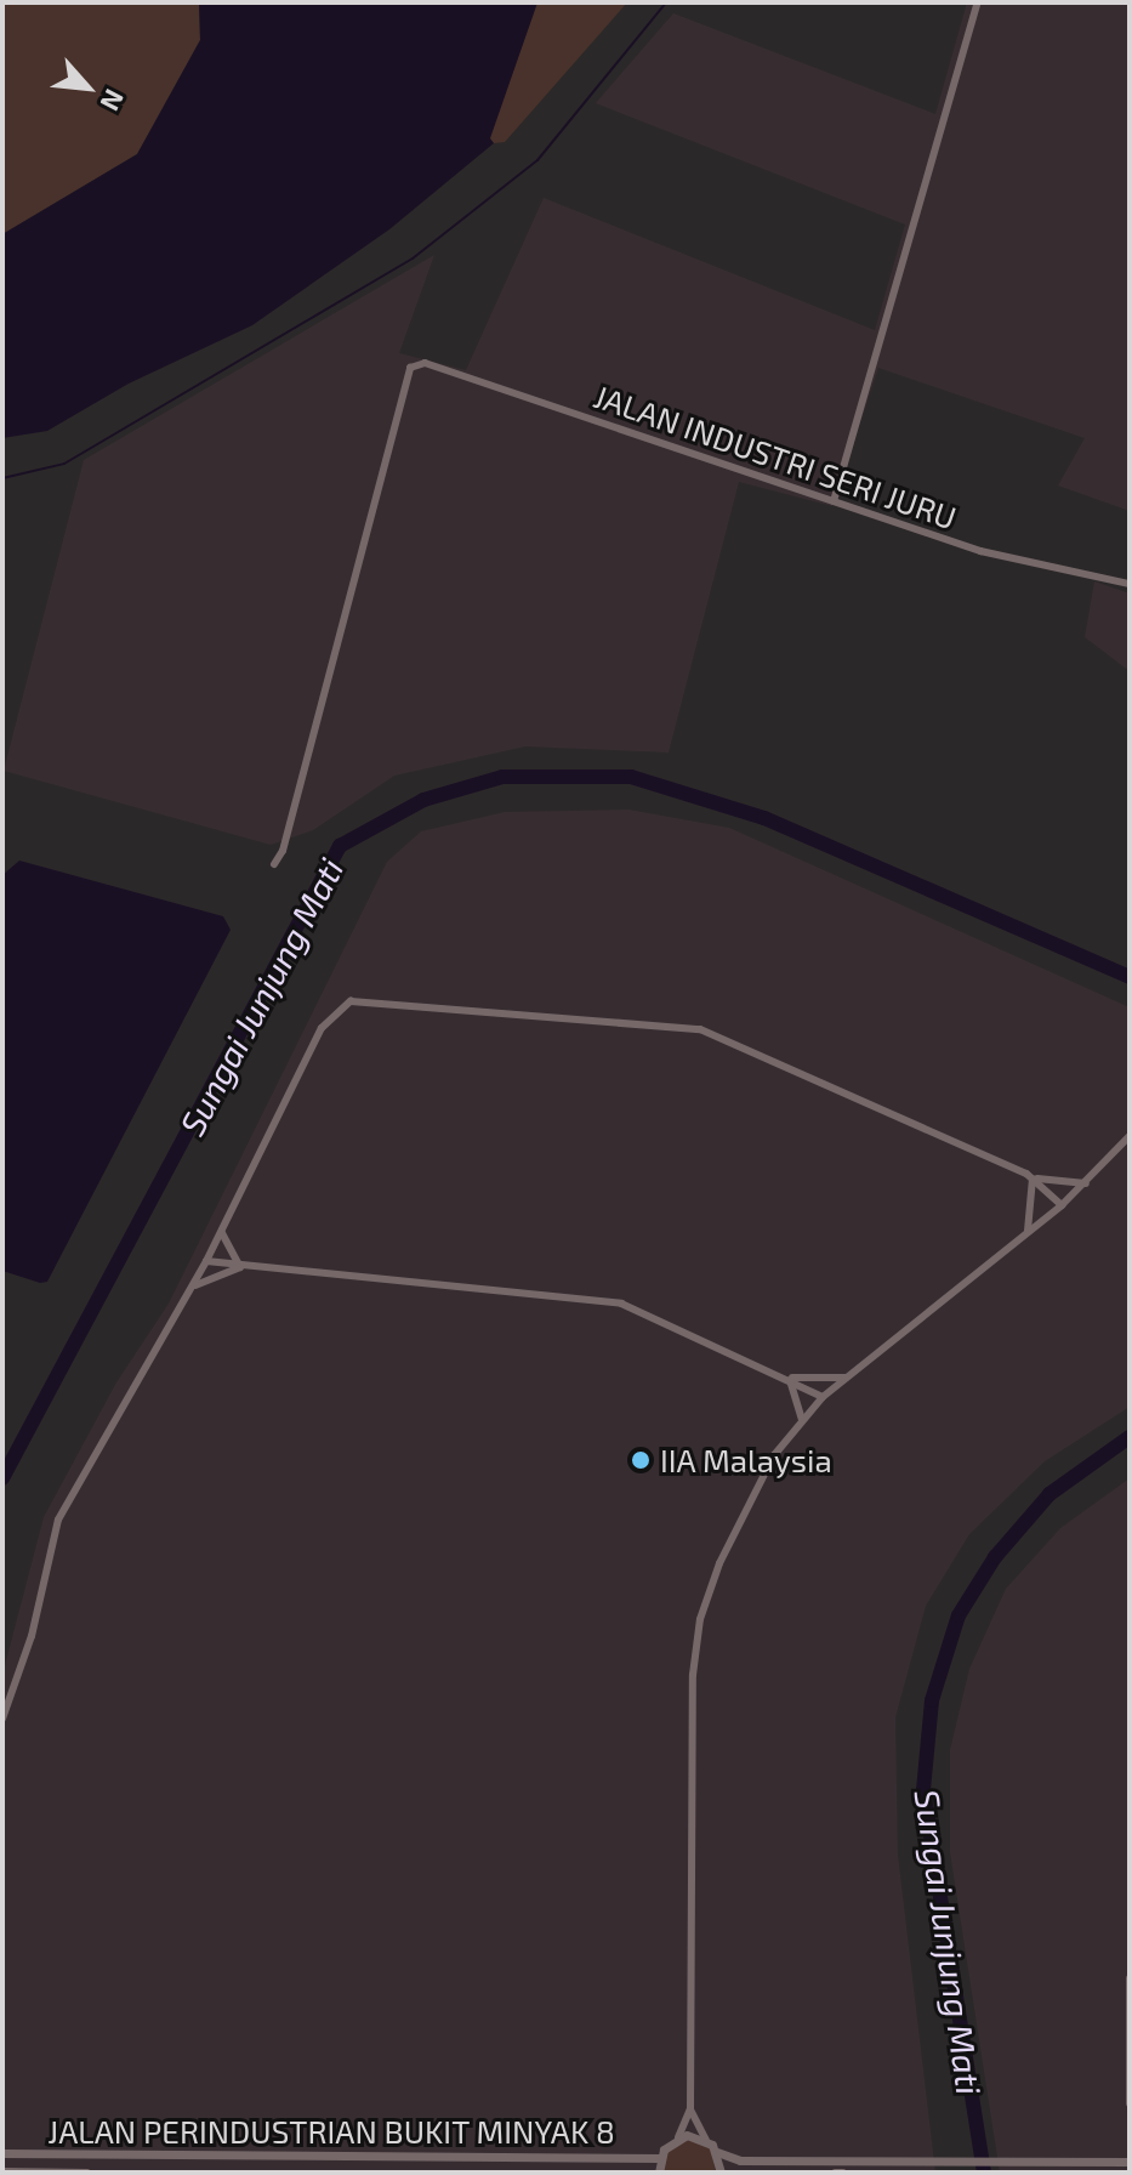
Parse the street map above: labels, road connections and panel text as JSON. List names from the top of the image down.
{
  "streets": {
    "street": ["JALAN INDUSTRI SERI JURU", "JALAN PERINDUSTRIAN BUKIT MINYAK 8"]
  },
  "water": ["Sungai Junjung Mati"],
  "places": ["IIA Malaysia"],
  "north": "bottom right"
}
